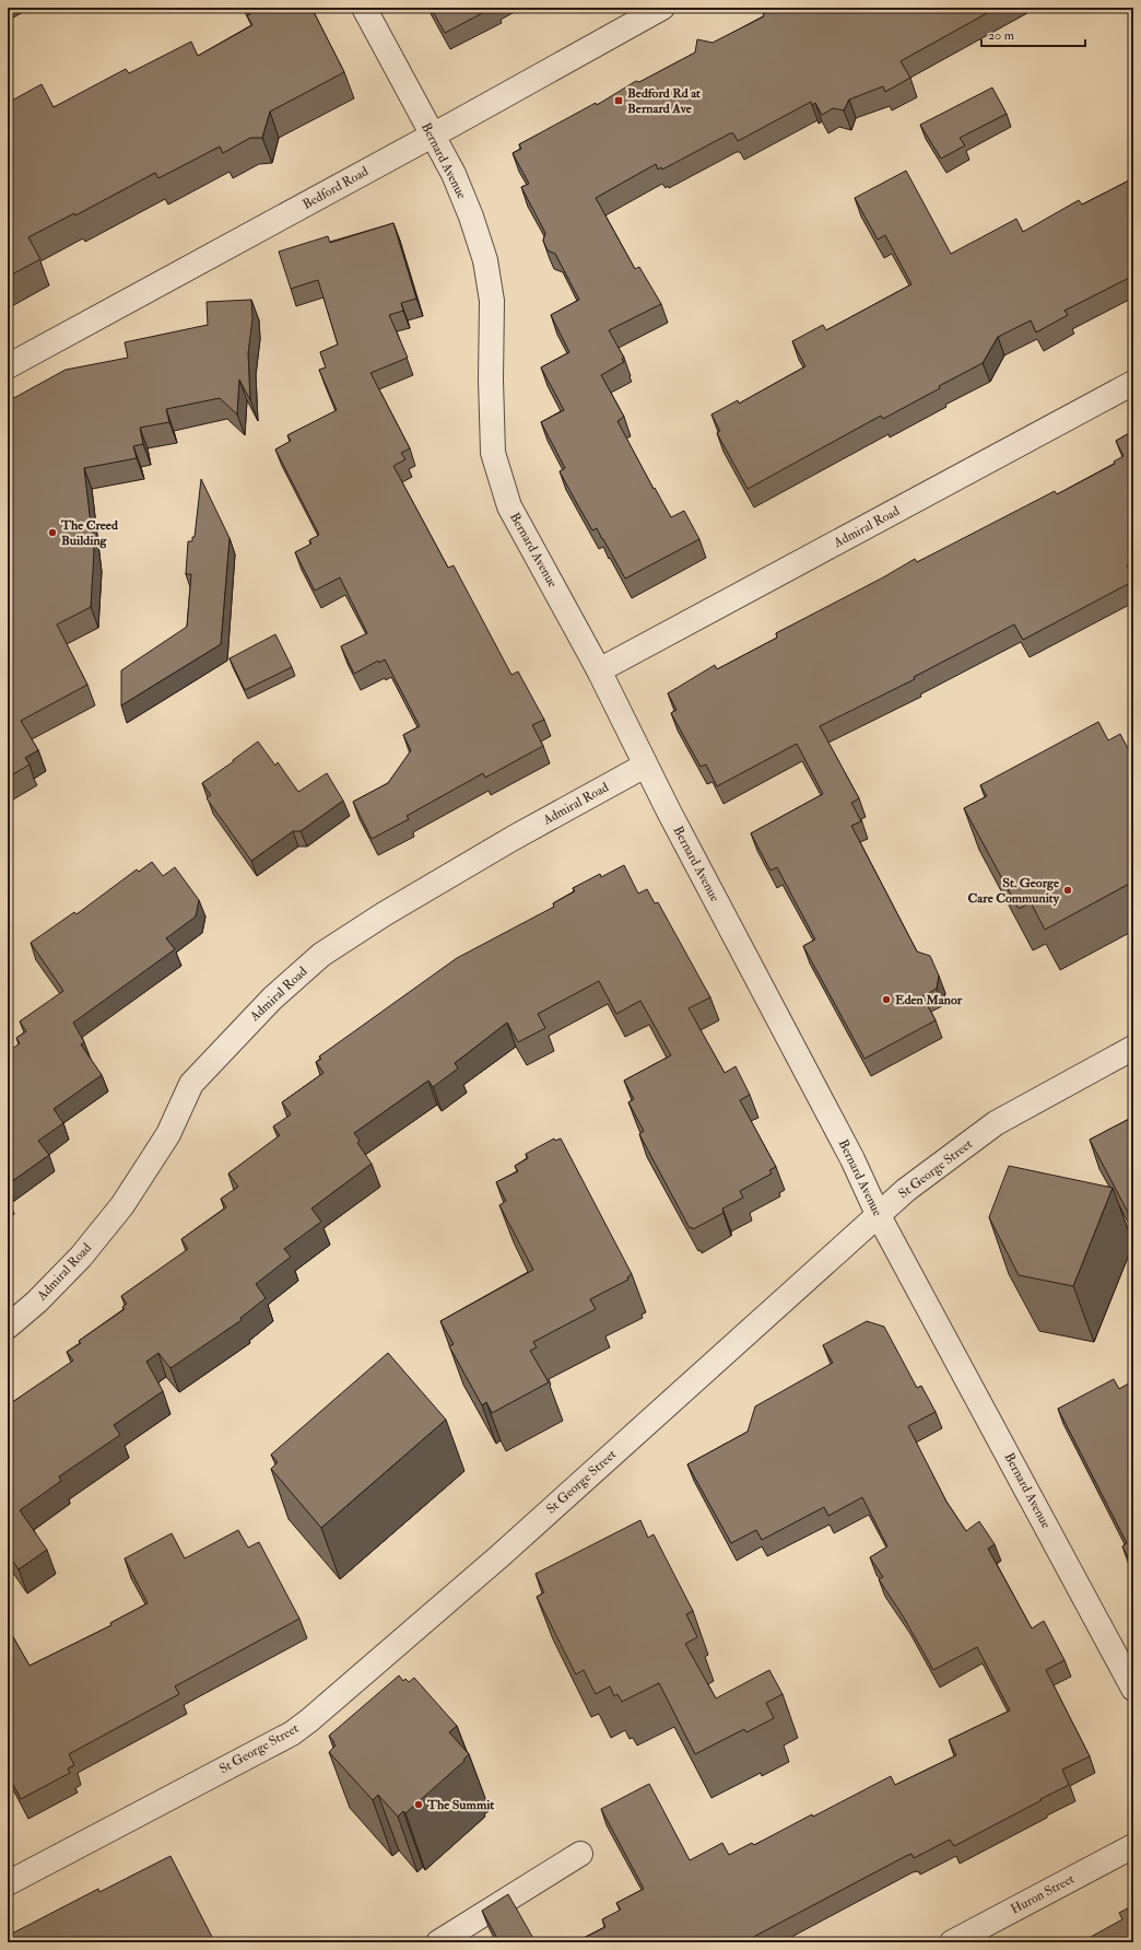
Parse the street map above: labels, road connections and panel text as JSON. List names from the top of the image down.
{
  "streets": {
    "street": [
      "Bernard Avenue",
      "Bedford Road",
      "Admiral Road",
      "St George Street",
      "Huron Street"
    ]
  },
  "crossings": [
    ["Bernard Avenue", "Bedford Road"],
    ["Bernard Avenue", "Admiral Road"],
    ["Bernard Avenue", "St George Street"]
  ],
  "places": {
    "transit": ["Bedford Rd at Bernard Ave"],
    "other": [
      "The Creed Building",
      "St. George Care Community",
      "Eden Manor",
      "The Summit"
    ]
  },
  "scale_bar": "20 m"
}
